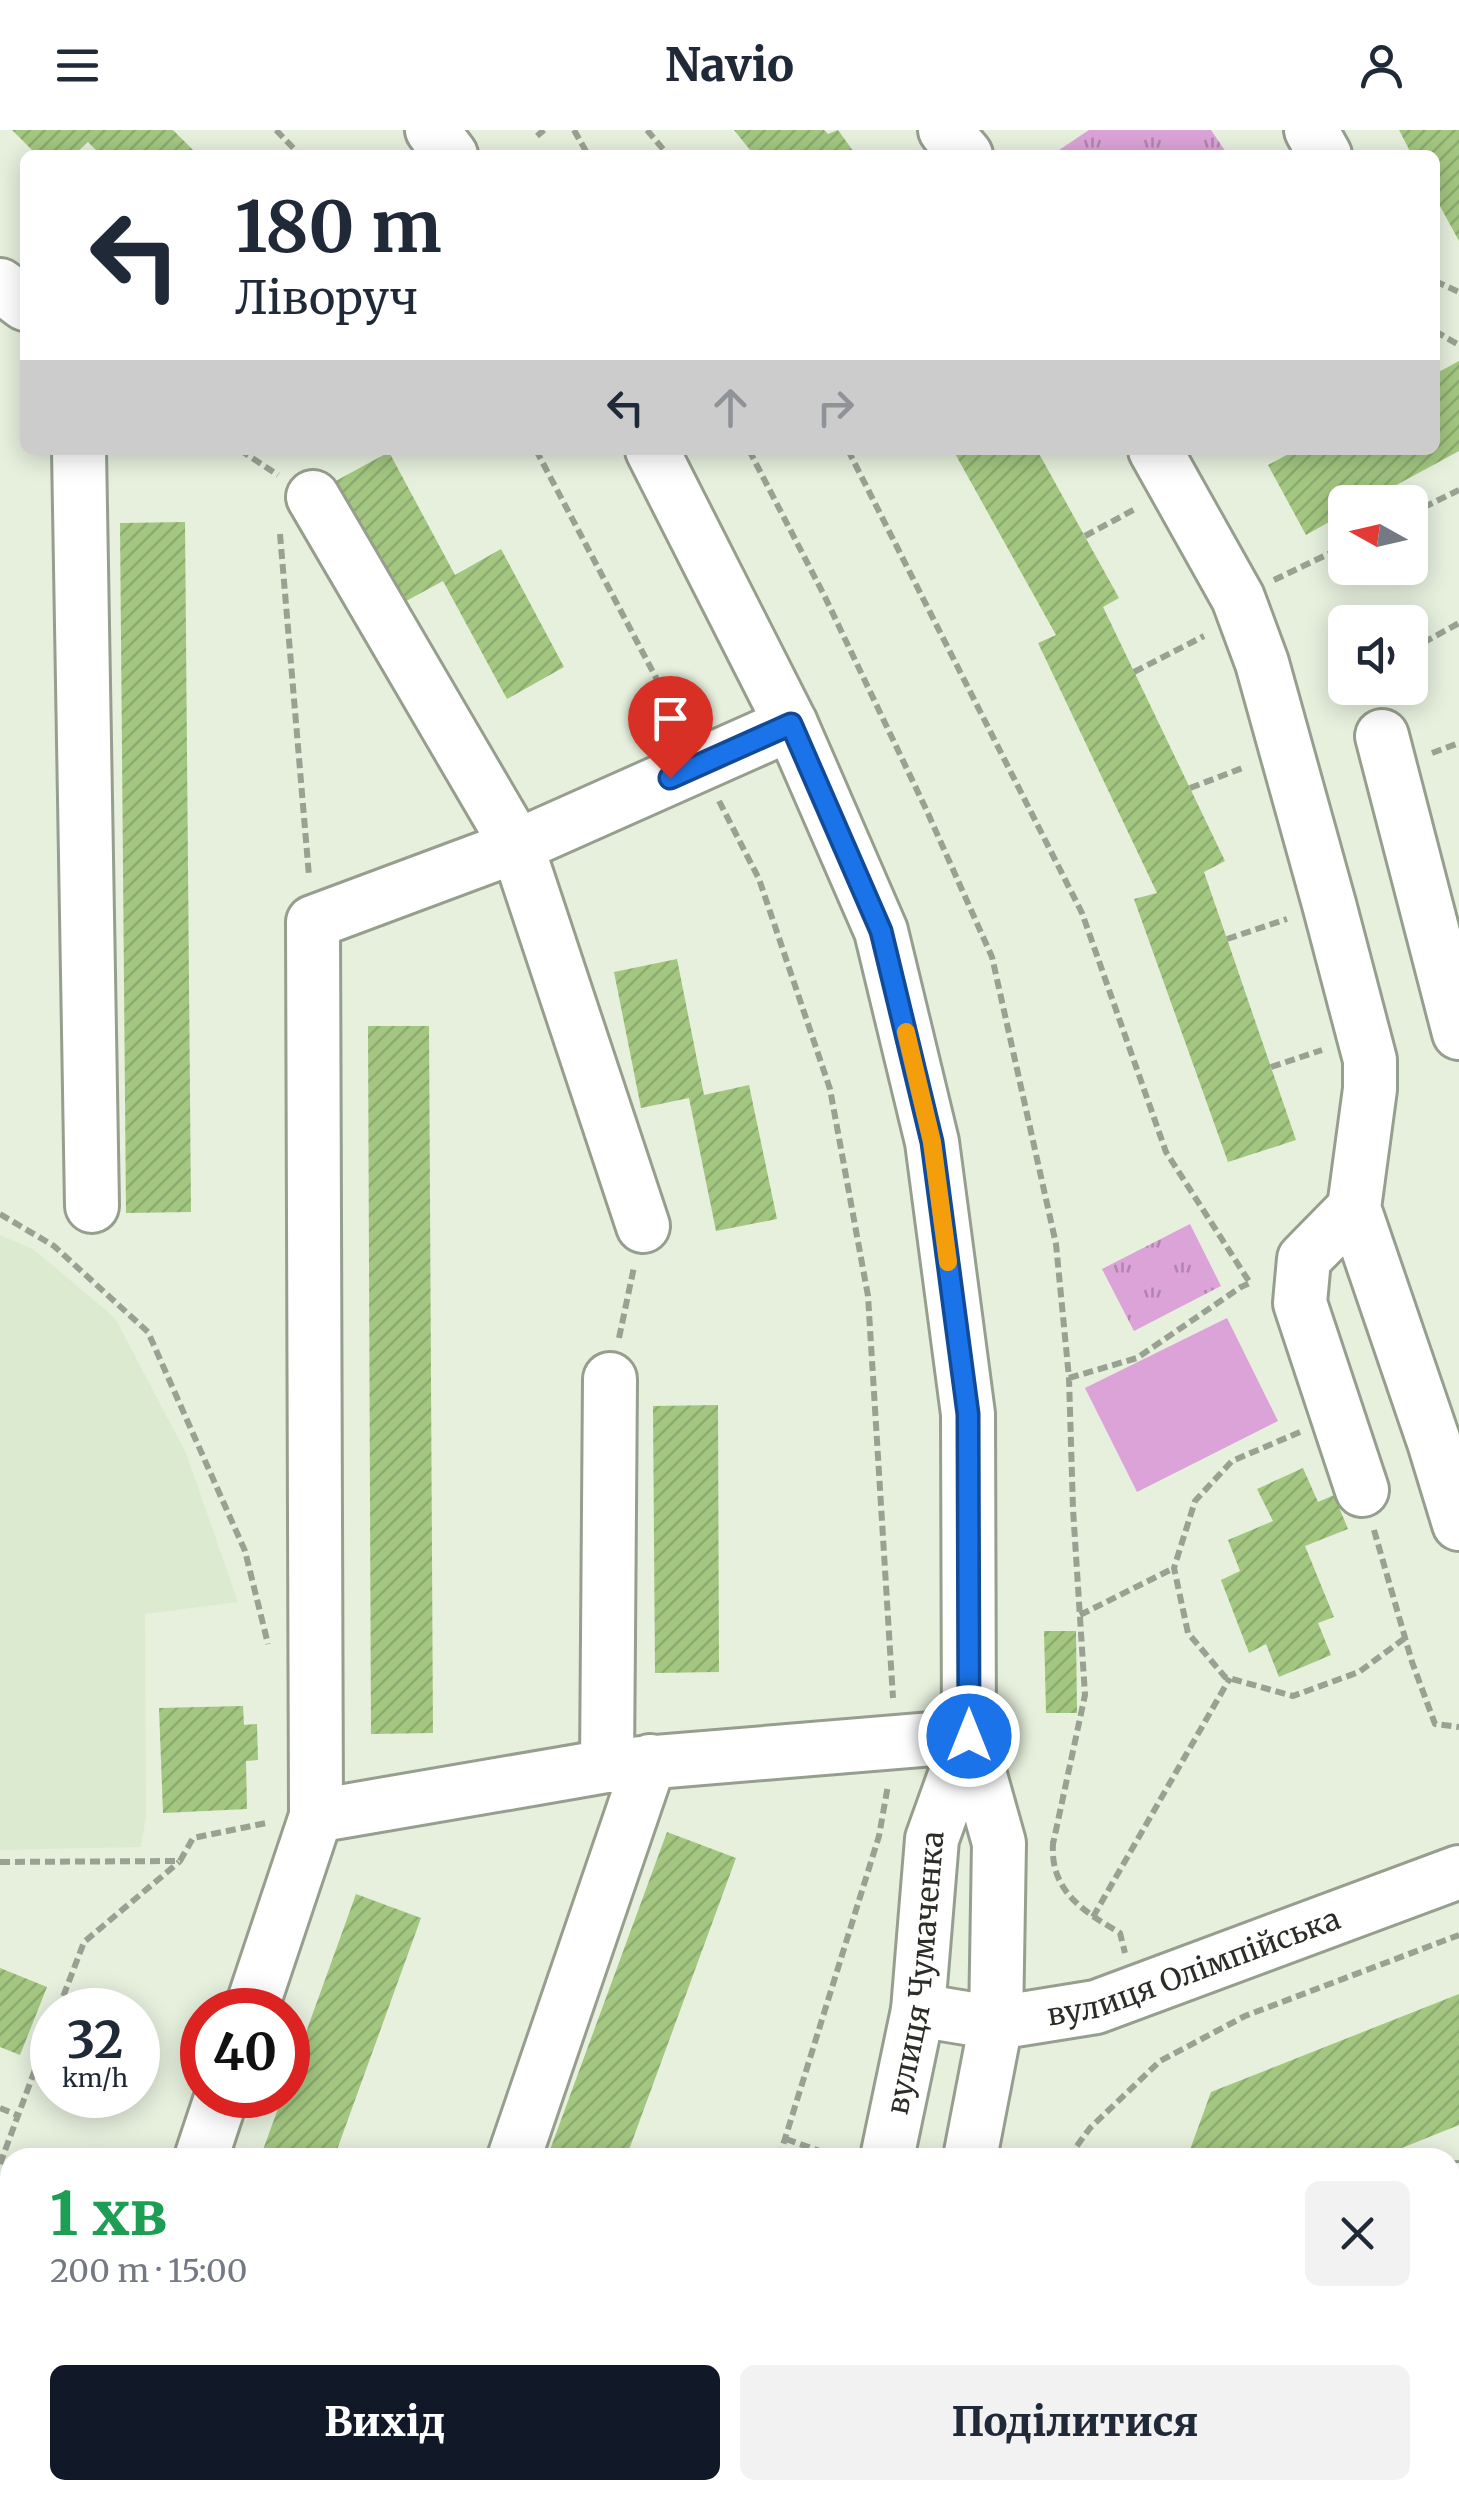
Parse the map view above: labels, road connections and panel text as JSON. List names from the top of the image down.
{
  "streets": {
    "street": ["вулиця Олімпійська", "вулиця Чумаченка"]
  },
  "crossings": [
    ["вулиця Олімпійська", "вулиця Чумаченка"]
  ],
  "north": "left",
  "page": {
    "header": "Navio",
    "turn": ["180 m", "Ліворуч"],
    "speed": "32 km/h",
    "limit": "40",
    "heading": ["1 хв", "200 m · 15:00"],
    "buttons": ["Вихід", "Поділитися"]
  }
}
